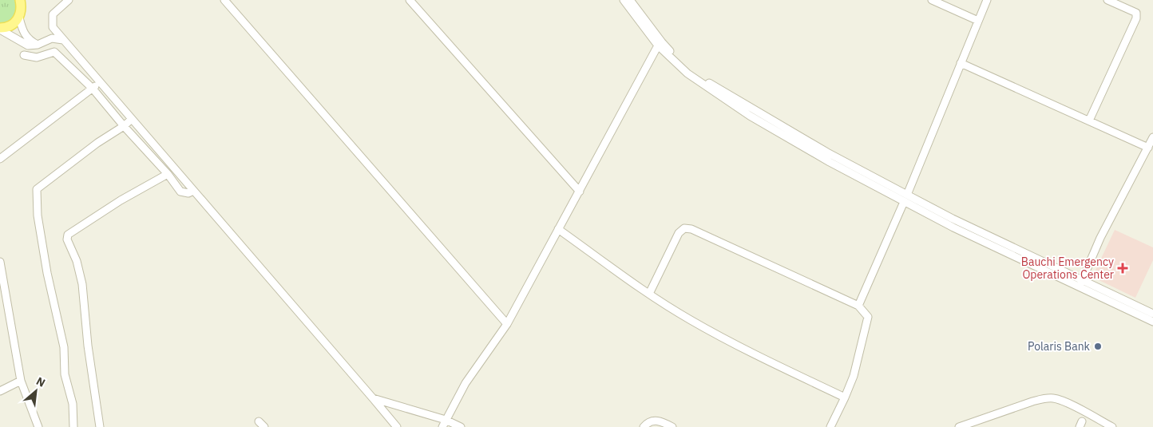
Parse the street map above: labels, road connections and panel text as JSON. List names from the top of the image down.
{
  "places": {
    "health": ["Bauchi Emergency Operations Center"],
    "other": ["Polaris Bank"]
  },
  "north": "top right"
}
